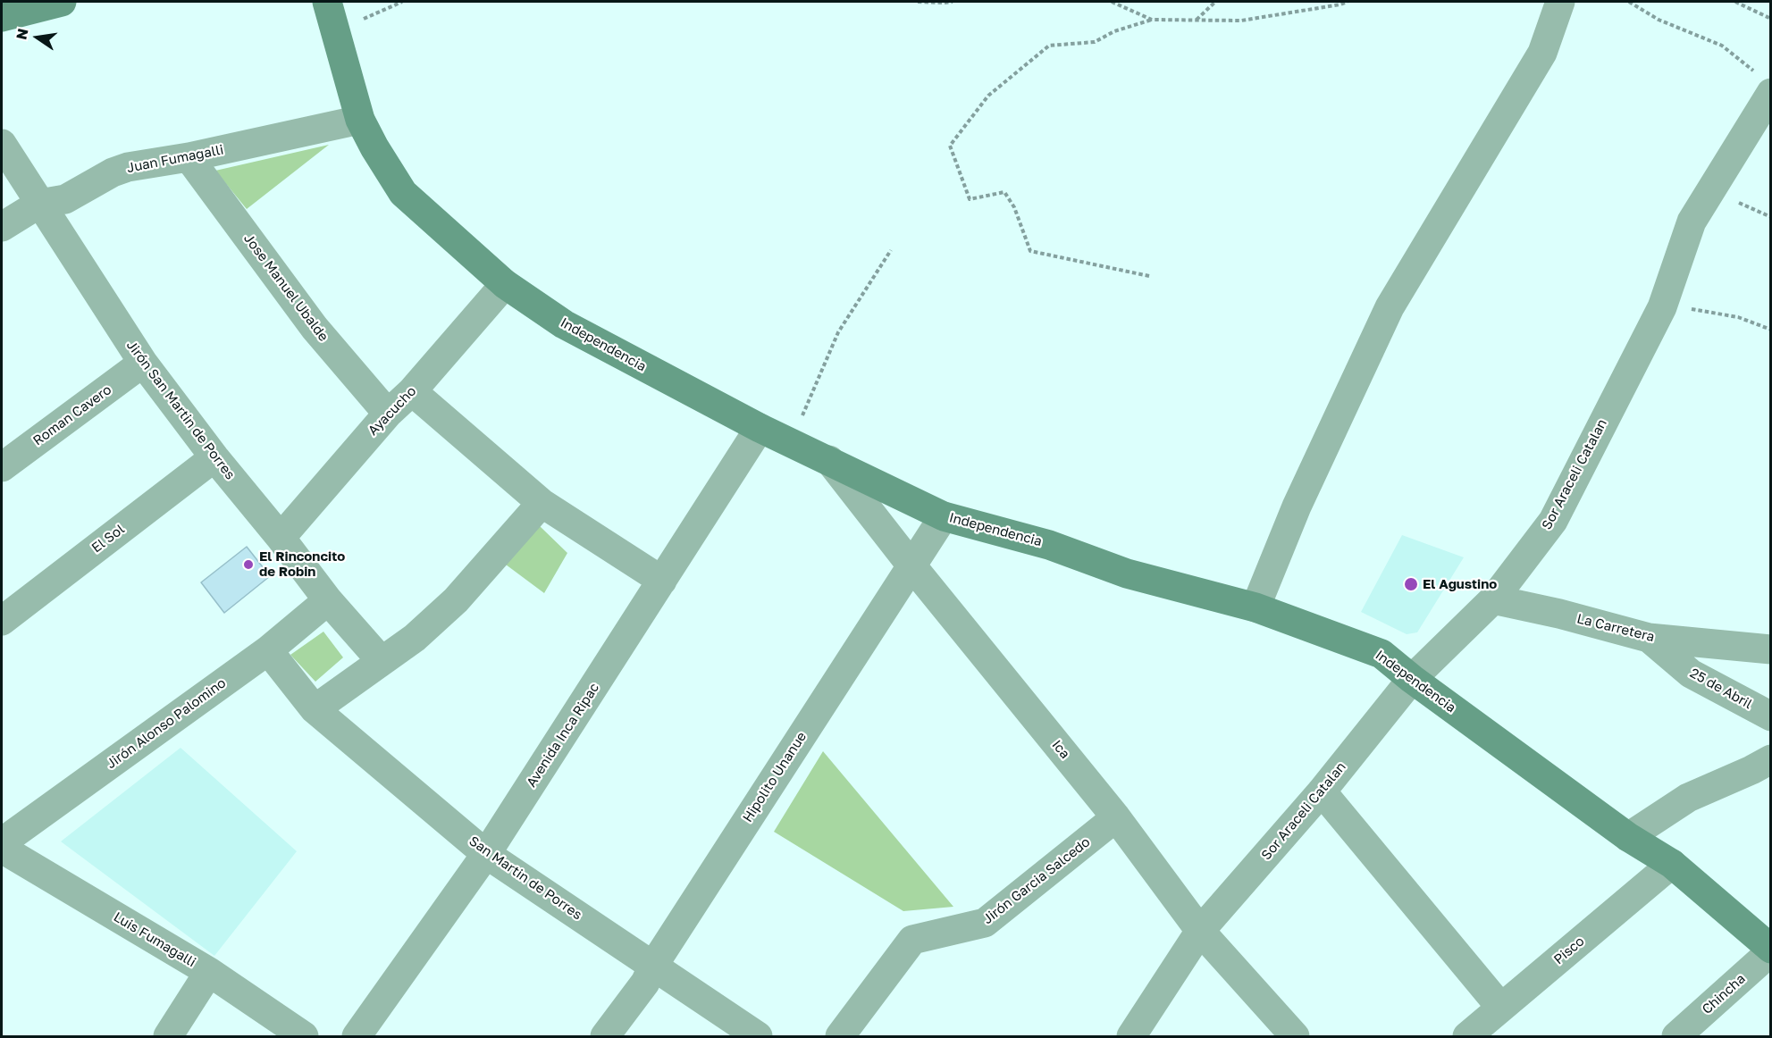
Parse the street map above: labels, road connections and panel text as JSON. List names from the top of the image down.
{
  "streets": {
    "street": [
      "Juan Fumagalli",
      "Jose Manuel Ubalde",
      "Independencia",
      "Jirón San Martin de Porres",
      "Ayacucho",
      "Roman Cavero",
      "Sor Araceli Catalan",
      "El Sol",
      "La Carretera",
      "25 de Abril",
      "Jirón Alonso Palomino",
      "Avenida Inca Ripac",
      "Ica",
      "Hipolito Unanue",
      "San Martin de Porres",
      "Jirón Garcia Salcedo",
      "Luis Fumagalli",
      "Pisco",
      "Chincha"
    ]
  },
  "crossings": [
    ["Juan Fumagalli", "Jose Manuel Ubalde"],
    ["Juan Fumagalli", "Independencia"],
    ["Juan Fumagalli", "Jirón San Martin de Porres"],
    ["Jose Manuel Ubalde", "Ayacucho"],
    ["Independencia", "Ayacucho"],
    ["Independencia", "Sor Araceli Catalan"],
    ["Independencia", "Avenida Inca Ripac"],
    ["Independencia", "Ica"],
    ["Independencia", "Hipolito Unanue"],
    ["Independencia", "Pisco"],
    ["Independencia", "Chincha"],
    ["Jirón San Martin de Porres", "Ayacucho"],
    ["Jirón San Martin de Porres", "Roman Cavero"],
    ["Jirón San Martin de Porres", "El Sol"],
    ["Jirón San Martin de Porres", "Jirón Alonso Palomino"],
    ["Sor Araceli Catalan", "La Carretera"],
    ["Sor Araceli Catalan", "Ica"],
    ["La Carretera", "25 de Abril"],
    ["Jirón Alonso Palomino", "San Martin de Porres"],
    ["Avenida Inca Ripac", "San Martin de Porres"],
    ["Ica", "Hipolito Unanue"],
    ["Ica", "Jirón Garcia Salcedo"],
    ["Hipolito Unanue", "San Martin de Porres"]
  ],
  "places": ["El Rinconcito de Robin", "El Agustino"],
  "north": "left"
}
